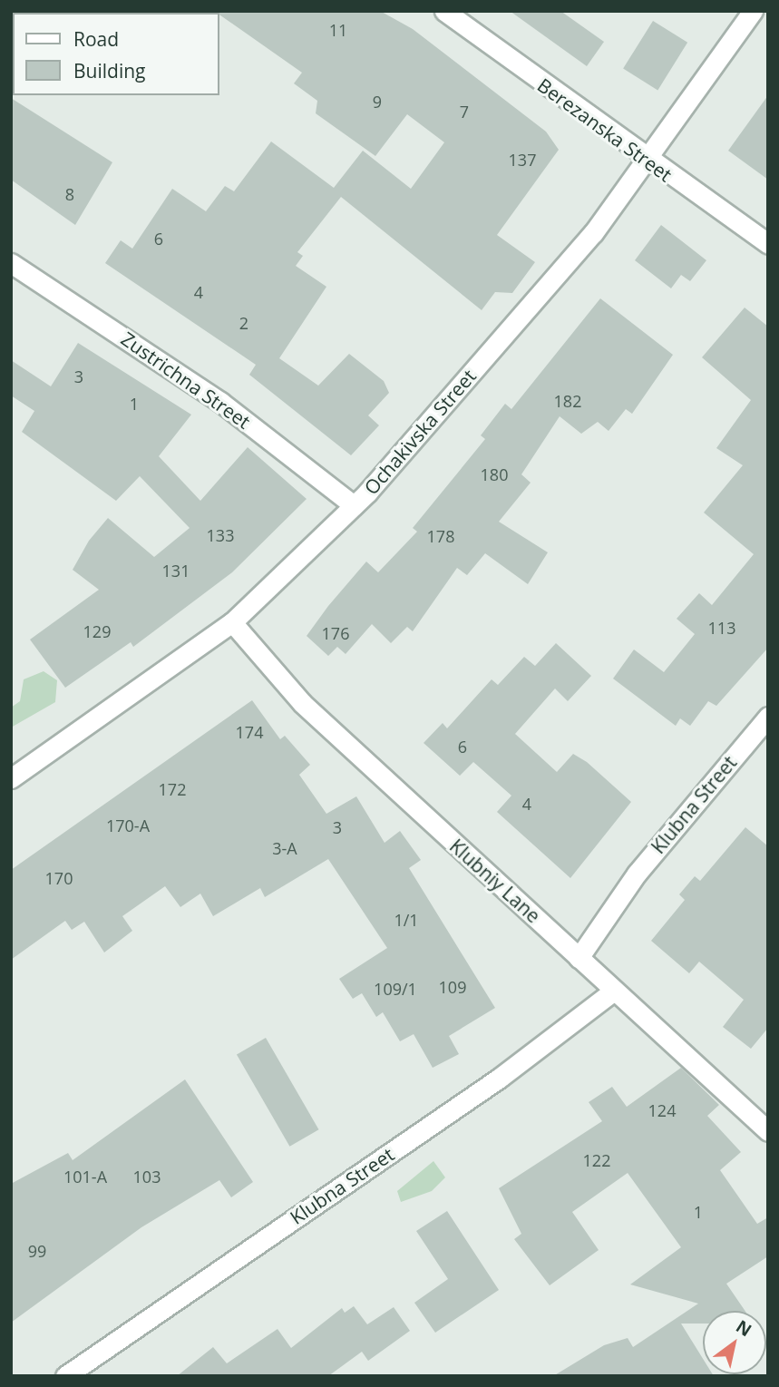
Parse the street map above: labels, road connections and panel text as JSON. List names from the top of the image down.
{
  "streets": {
    "street": [
      "Berezanska Street",
      "Zustrichna Street",
      "Ochakivska Street",
      "Klubna Street",
      "Klubniy Lane"
    ]
  },
  "crossings": [
    ["Berezanska Street", "Ochakivska Street"],
    ["Zustrichna Street", "Ochakivska Street"],
    ["Ochakivska Street", "Klubniy Lane"],
    ["Klubna Street", "Klubniy Lane"]
  ],
  "house_numbers": [
    "11",
    "9",
    "7",
    "137",
    "8",
    "6",
    "4",
    "2",
    "3",
    "182",
    "1",
    "180",
    "133",
    "178",
    "131",
    "113",
    "129",
    "176",
    "174",
    "6",
    "172",
    "4",
    "170-А",
    "3",
    "3-А",
    "170",
    "1/1",
    "109",
    "109/1",
    "124",
    "122",
    "101-А",
    "103",
    "1",
    "99"
  ],
  "legend": ["Road", "Building"],
  "north": "top right"
}
